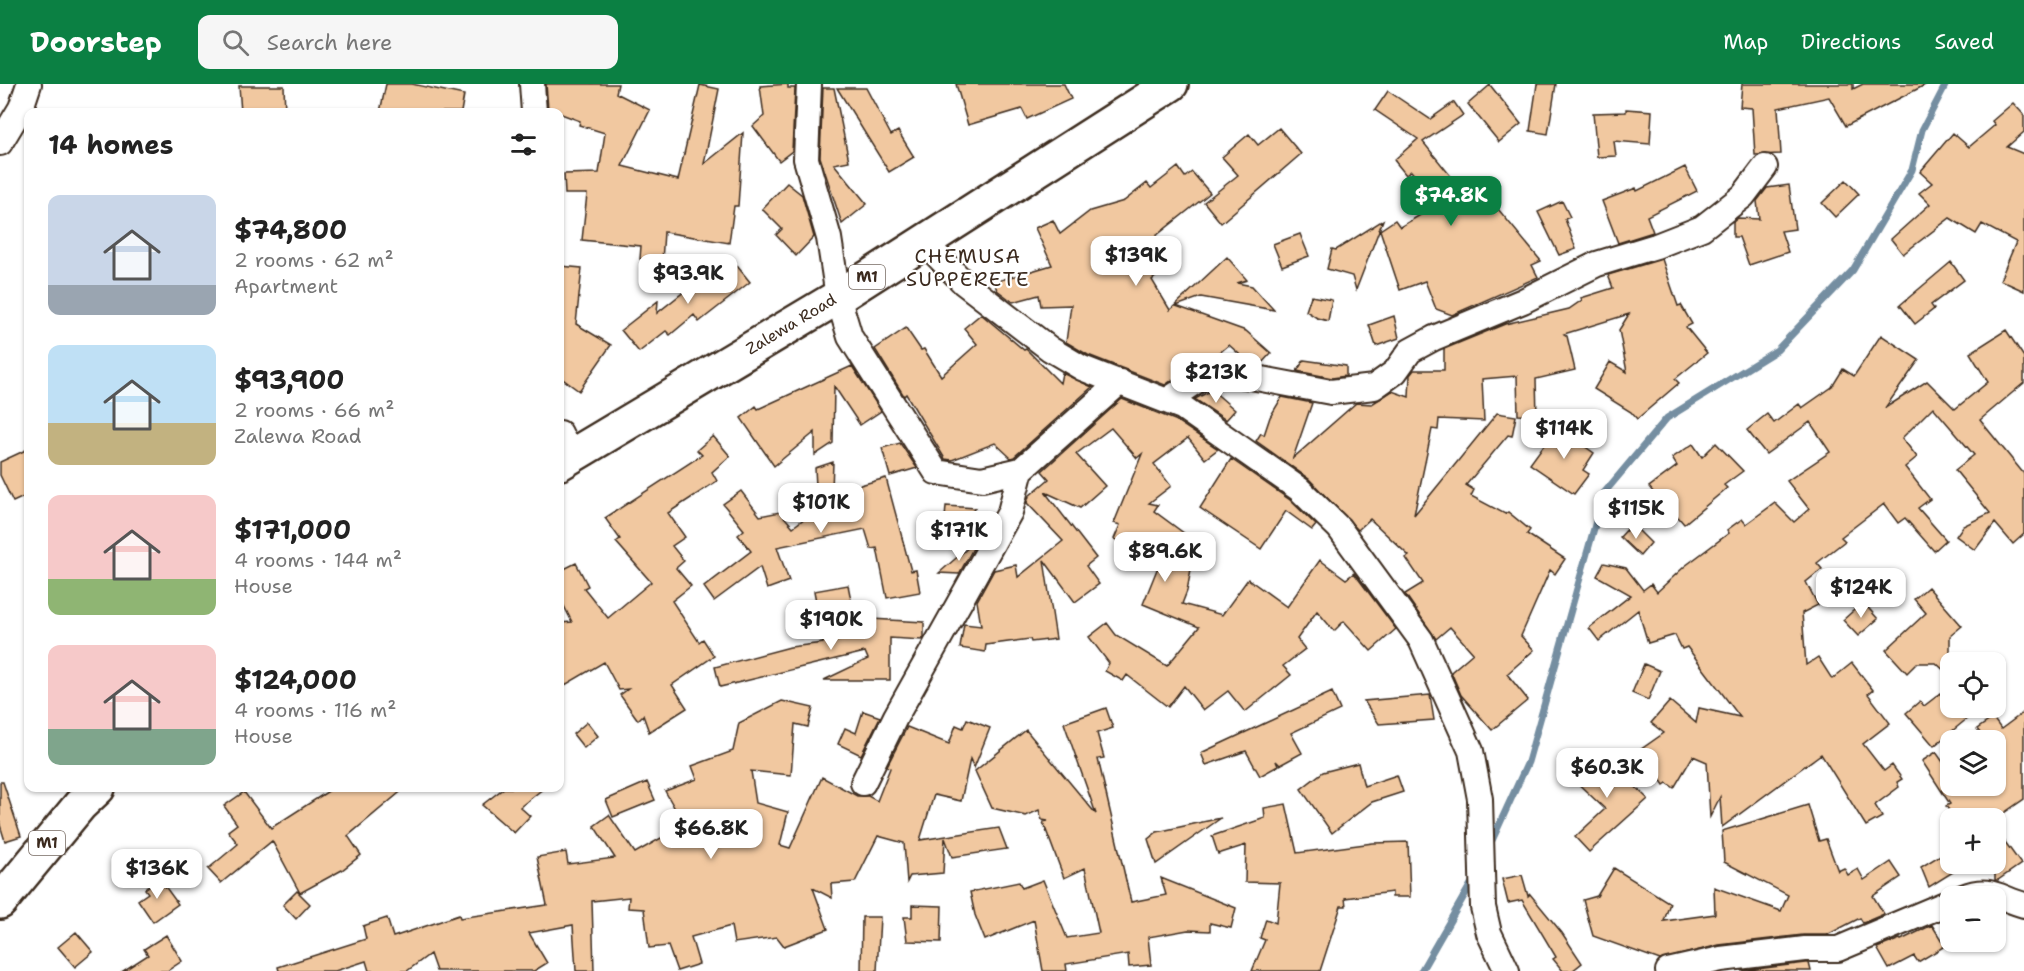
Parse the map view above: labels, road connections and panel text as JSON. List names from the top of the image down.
{
  "streets": {
    "highway": ["M1", "Zalewa Road"]
  },
  "districts": ["CHEMUSA SUPPERETE"],
  "page": {
    "header": "Doorstep",
    "search": "Search here",
    "nav": ["Map", "Directions", "Saved"],
    "heading": "14 homes",
    "price": [
      "$74.8K",
      "$139K",
      "$93.9K",
      "$213K",
      "$114K",
      "$101K",
      "$115K",
      "$171K",
      "$89.6K",
      "$124K",
      "$190K",
      "$60.3K",
      "$66.8K",
      "$136K"
    ],
    "list": [
      {
        "name": "$74,800",
        "note": "2 rooms · 62 m² · Apartment"
      },
      {
        "name": "$93,900",
        "note": "2 rooms · 66 m² · Zalewa Road"
      },
      {
        "name": "$171,000",
        "note": "4 rooms · 144 m² · House"
      },
      {
        "name": "$124,000",
        "note": "4 rooms · 116 m² · House"
      }
    ],
    "map_buttons": ["+", "−"]
  }
}
